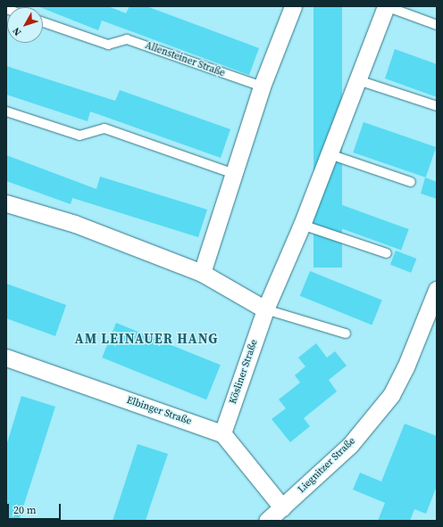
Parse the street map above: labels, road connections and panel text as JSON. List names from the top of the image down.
{
  "streets": {
    "street": ["Kösliner Straße", "Elbinger Straße", "Liegnitzer Straße"],
    "lane": ["Allensteiner Straße"]
  },
  "crossings": [
    ["Kösliner Straße", "Elbinger Straße"]
  ],
  "districts": ["AM LEINAUER HANG"],
  "scale_bar": "20 m",
  "north": "bottom left"
}
